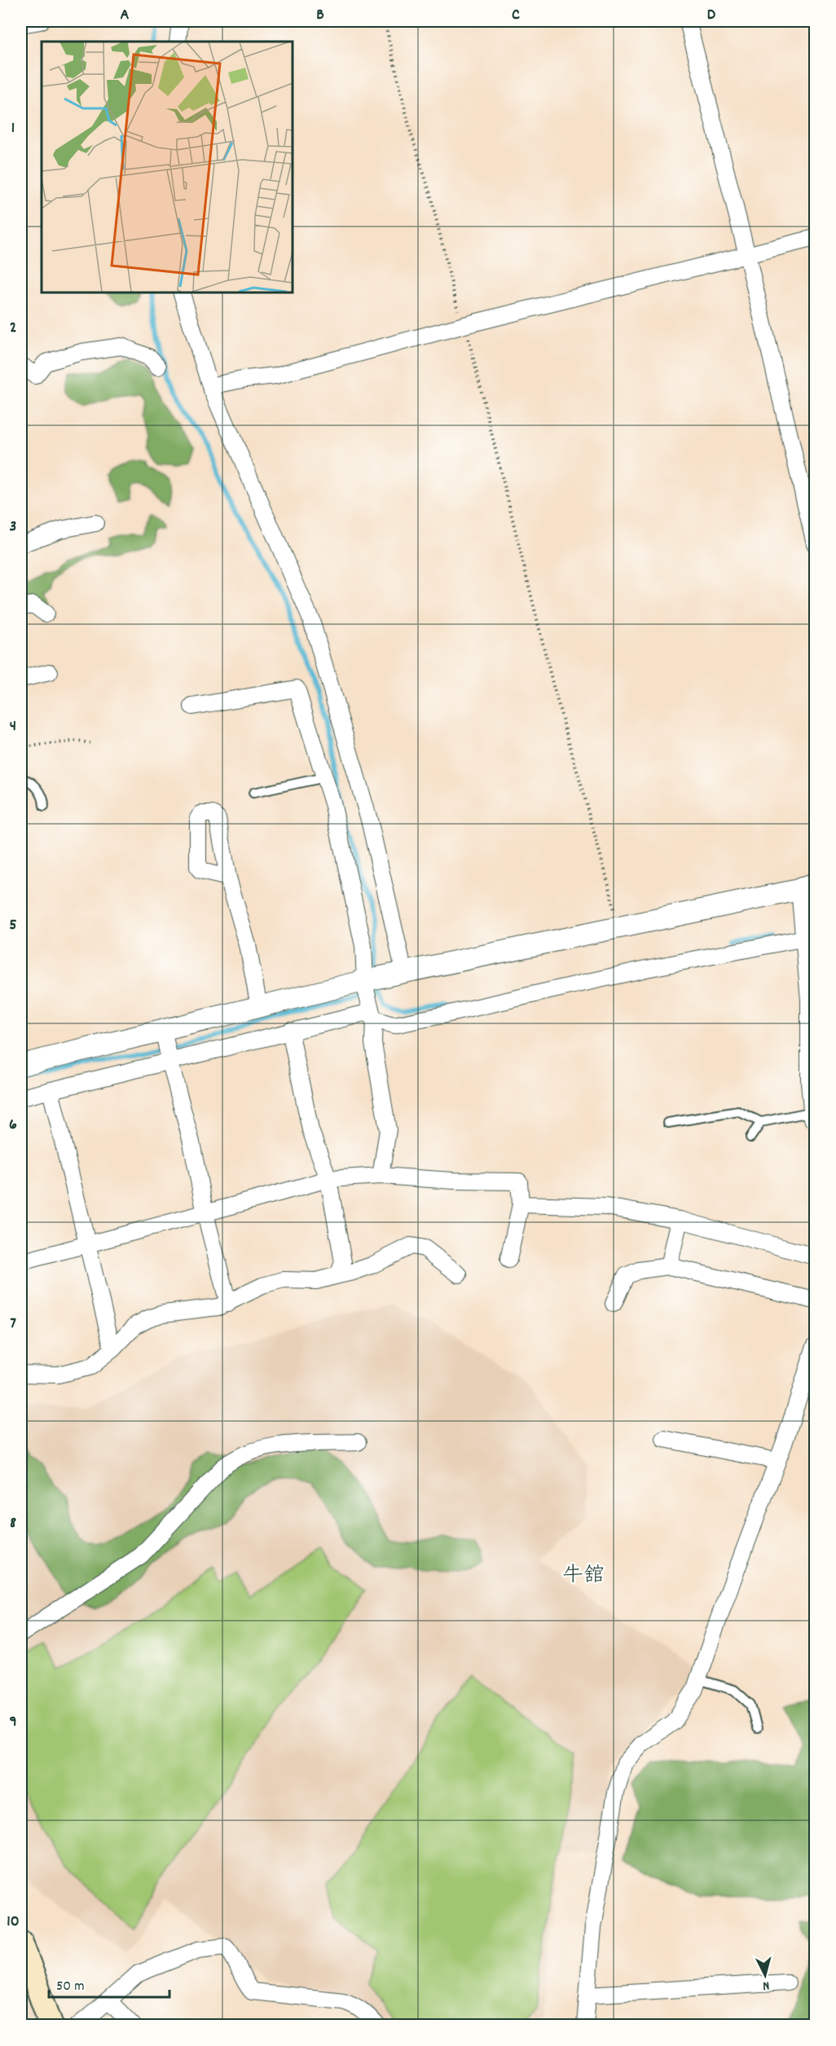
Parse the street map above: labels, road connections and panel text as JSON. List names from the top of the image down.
{
  "districts": ["牛舘"],
  "scale_bar": "50 m",
  "north": "bottom",
  "grid": {
    "columns": [
      "A",
      "B",
      "C",
      "D"
    ],
    "rows": [
      "1",
      "2",
      "3",
      "4",
      "5",
      "6",
      "7",
      "8",
      "9",
      "10"
    ]
  }
}
